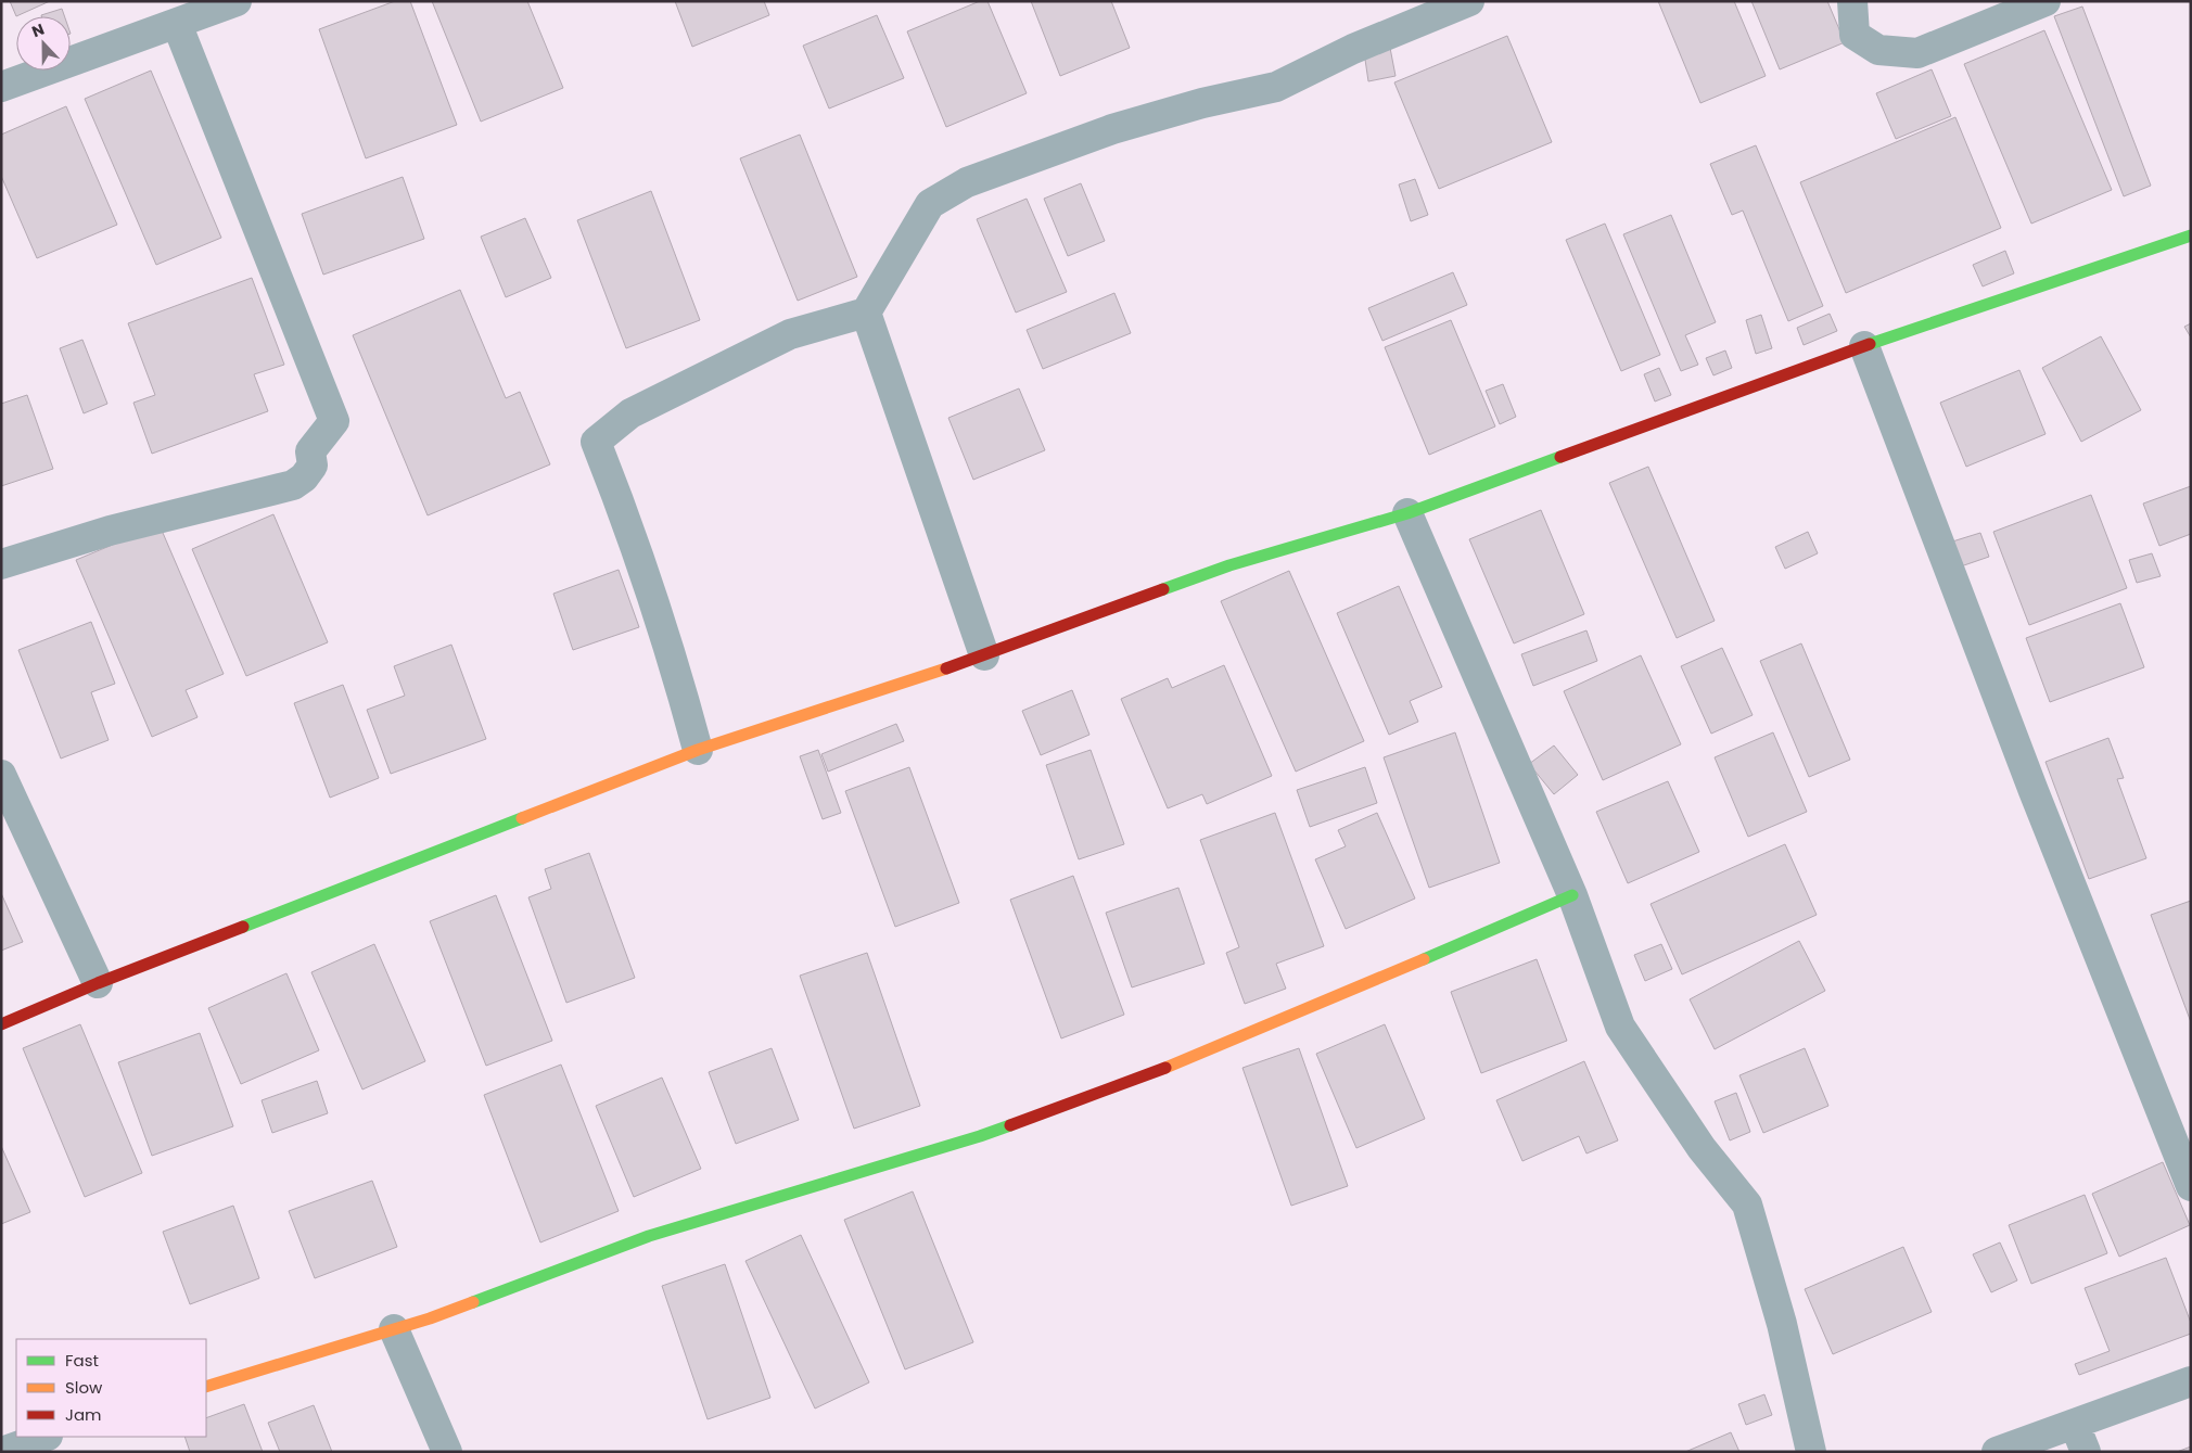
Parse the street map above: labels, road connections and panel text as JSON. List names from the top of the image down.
{
  "legend": ["Fast", "Slow", "Jam"],
  "north": "top"
}
